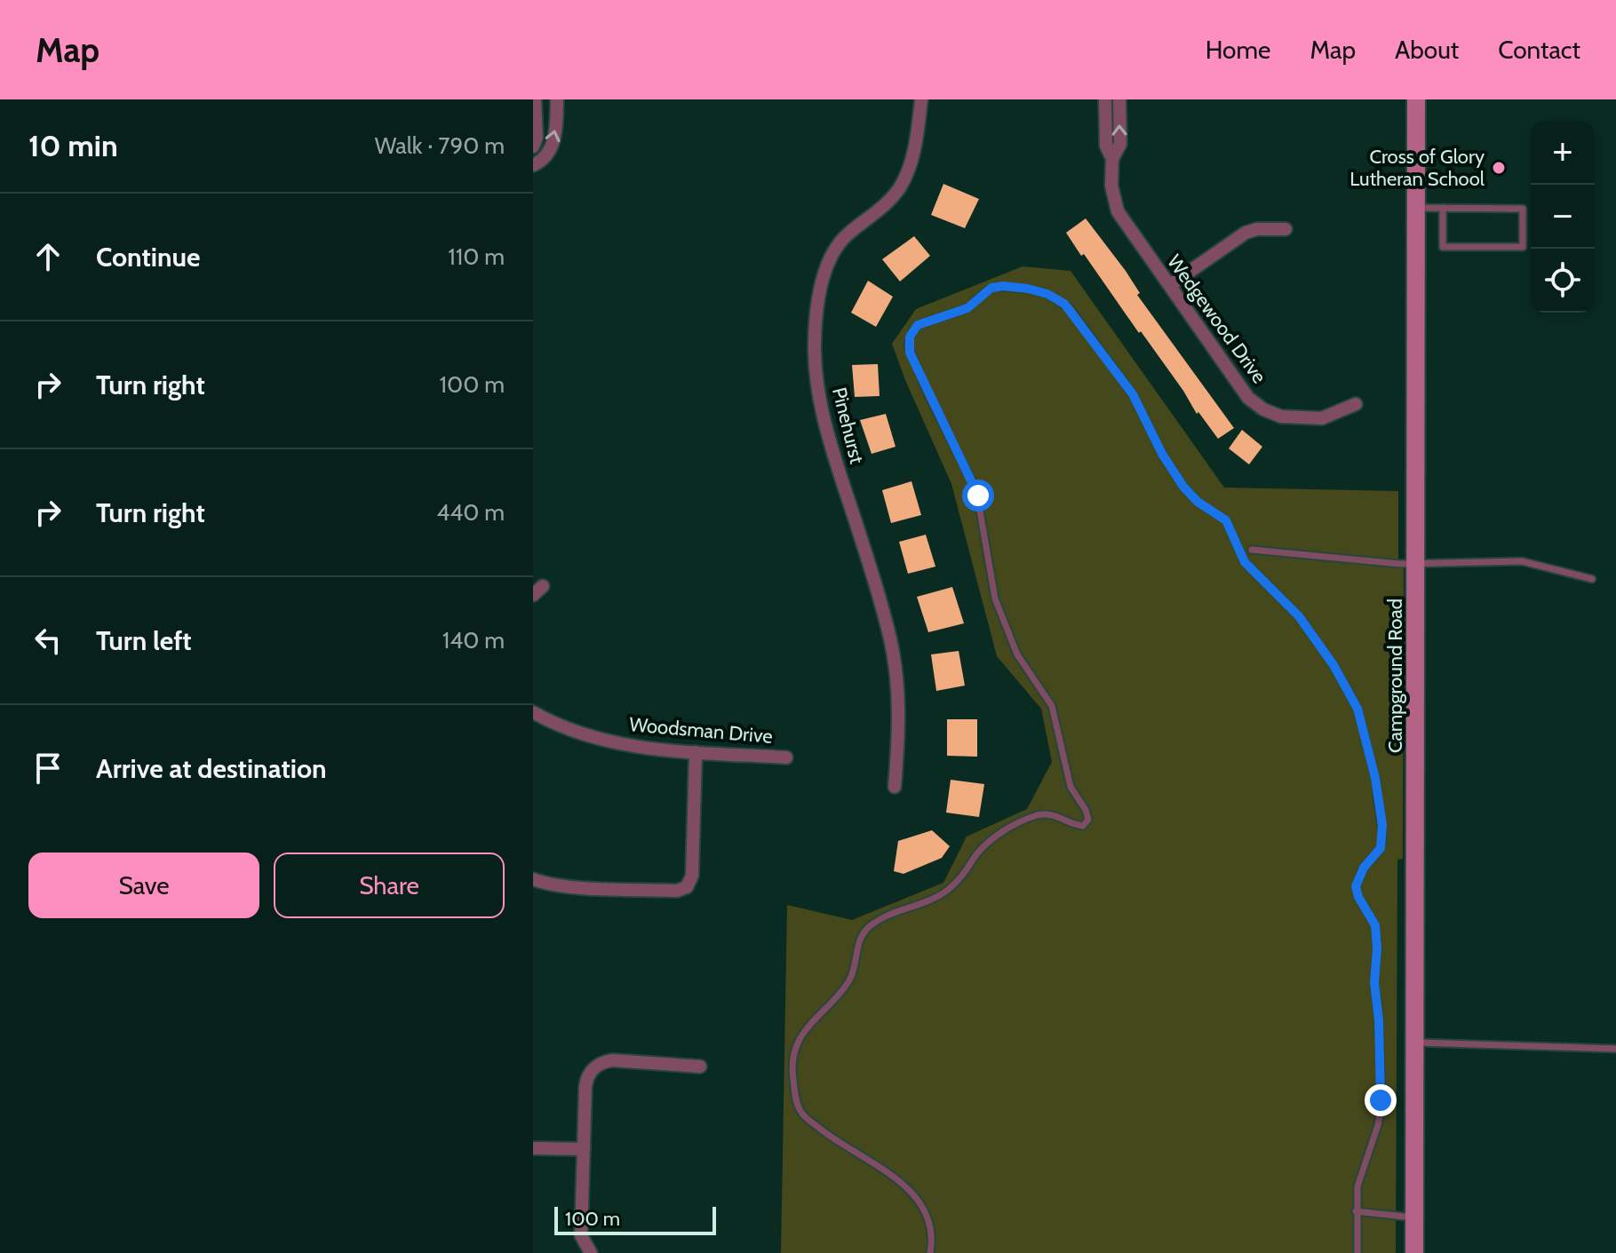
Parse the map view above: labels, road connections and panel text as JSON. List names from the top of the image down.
{
  "streets": {
    "street": [
      "Wedgewood Drive",
      "Pinehurst",
      "Campground Road",
      "Woodsman Drive"
    ]
  },
  "places": ["Cross of Glory Lutheran School"],
  "scale_bar": "100 m",
  "page": {
    "header": "Map",
    "nav": [
      "Home",
      "Map",
      "About",
      "Contact"
    ],
    "heading": ["10 min", "Walk · 790 m"],
    "map_buttons": ["+", "−"],
    "list": [
      ["Continue", "110 m"],
      ["Turn right", "100 m"],
      ["Turn right", "440 m"],
      ["Turn left", "140 m"],
      "Arrive at destination"
    ],
    "buttons": ["Save", "Share"],
    "scale": "100 m"
  }
}
